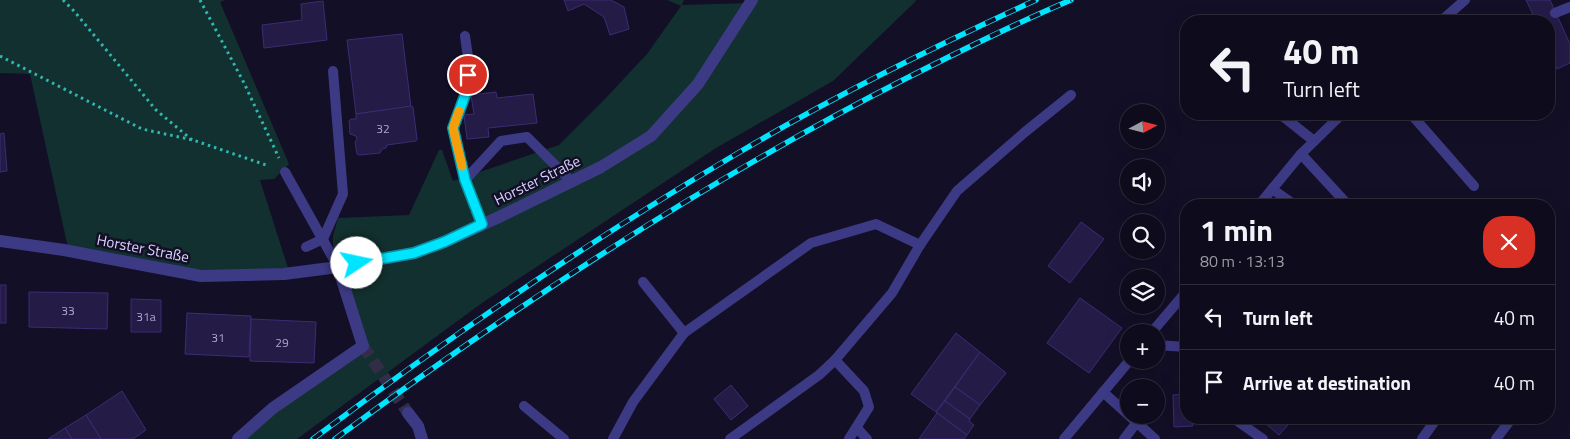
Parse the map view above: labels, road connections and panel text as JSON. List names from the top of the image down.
{
  "streets": {
    "street": ["Horster Straße"]
  },
  "house_numbers": [
    "32",
    "33",
    "31a",
    "31",
    "29"
  ],
  "north": "right",
  "page": {
    "turn": ["40 m", "Turn left"],
    "map_buttons": ["+", "−"],
    "heading": ["1 min", "80 m · 13:13"],
    "list": [
      {
        "name": "Turn left",
        "value": "40 m"
      },
      {
        "name": "Arrive at destination",
        "value": "40 m"
      }
    ]
  }
}
